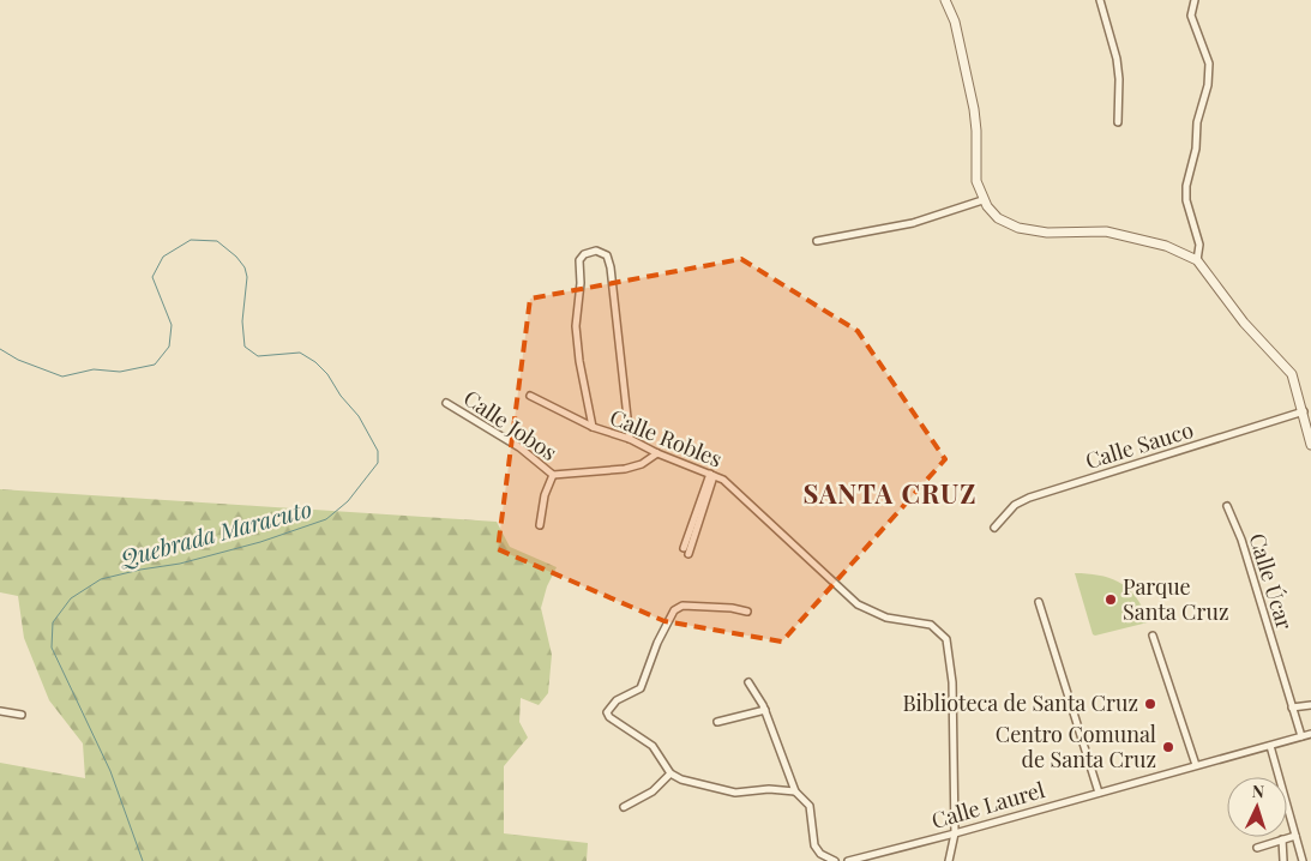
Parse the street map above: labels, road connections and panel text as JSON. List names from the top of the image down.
{
  "streets": {
    "street": [
      "Calle Jobos",
      "Calle Robles",
      "Calle Sauco",
      "Calle Úcar",
      "Calle Laurel"
    ]
  },
  "crossings": [
    ["Calle Jobos", "Calle Robles"],
    ["Calle Robles", "Calle Laurel"],
    ["Calle Úcar", "Calle Laurel"]
  ],
  "districts": ["SANTA CRUZ"],
  "water": ["Quebrada Maracuto"],
  "places": ["Parque Santa Cruz", "Biblioteca de Santa Cruz", "Centro Comunal de Santa Cruz"],
  "north": "top"
}
